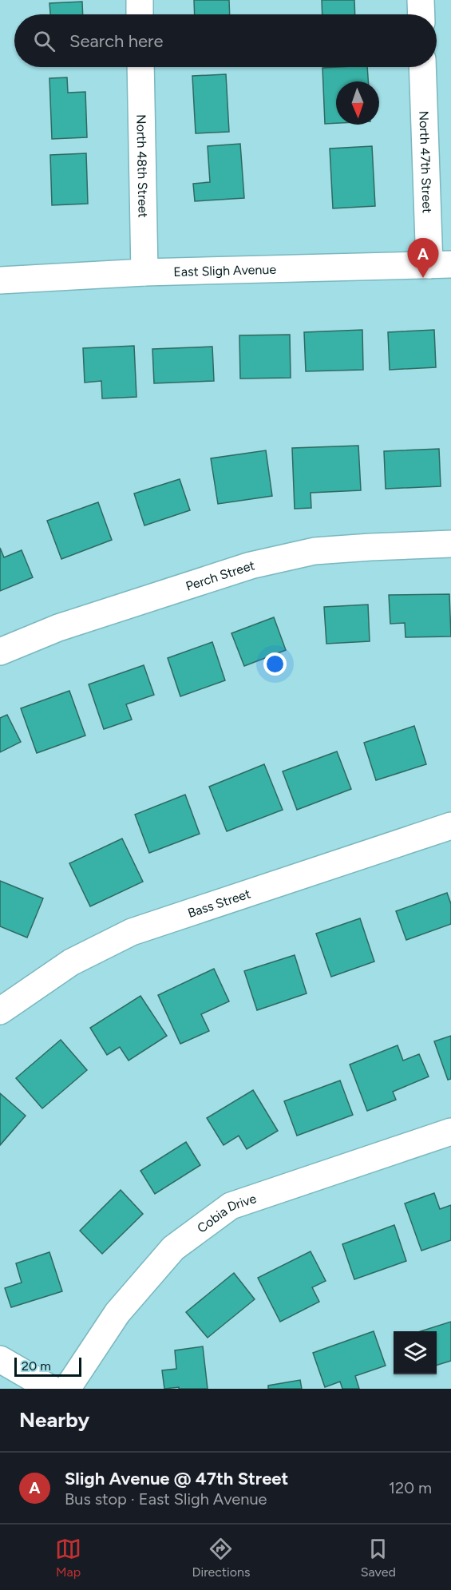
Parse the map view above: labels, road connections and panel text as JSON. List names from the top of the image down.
{
  "streets": {
    "street": [
      "North 47th Street",
      "North 48th Street",
      "East Sligh Avenue",
      "Perch Street",
      "Bass Street",
      "Cobia Drive"
    ]
  },
  "crossings": [
    ["North 47th Street", "East Sligh Avenue"],
    ["North 48th Street", "East Sligh Avenue"]
  ],
  "scale_bar": "20 m",
  "north": "bottom",
  "page": {
    "search": "Search here",
    "pins": "A",
    "scale": "20 m",
    "heading": "Nearby",
    "list": [
      {
        "mark": "A",
        "name": "Sligh Avenue @ 47th Street",
        "note": "Bus stop · East Sligh Avenue",
        "value": "120 m"
      }
    ],
    "nav": ["Map", "Directions", "Saved"]
  }
}
